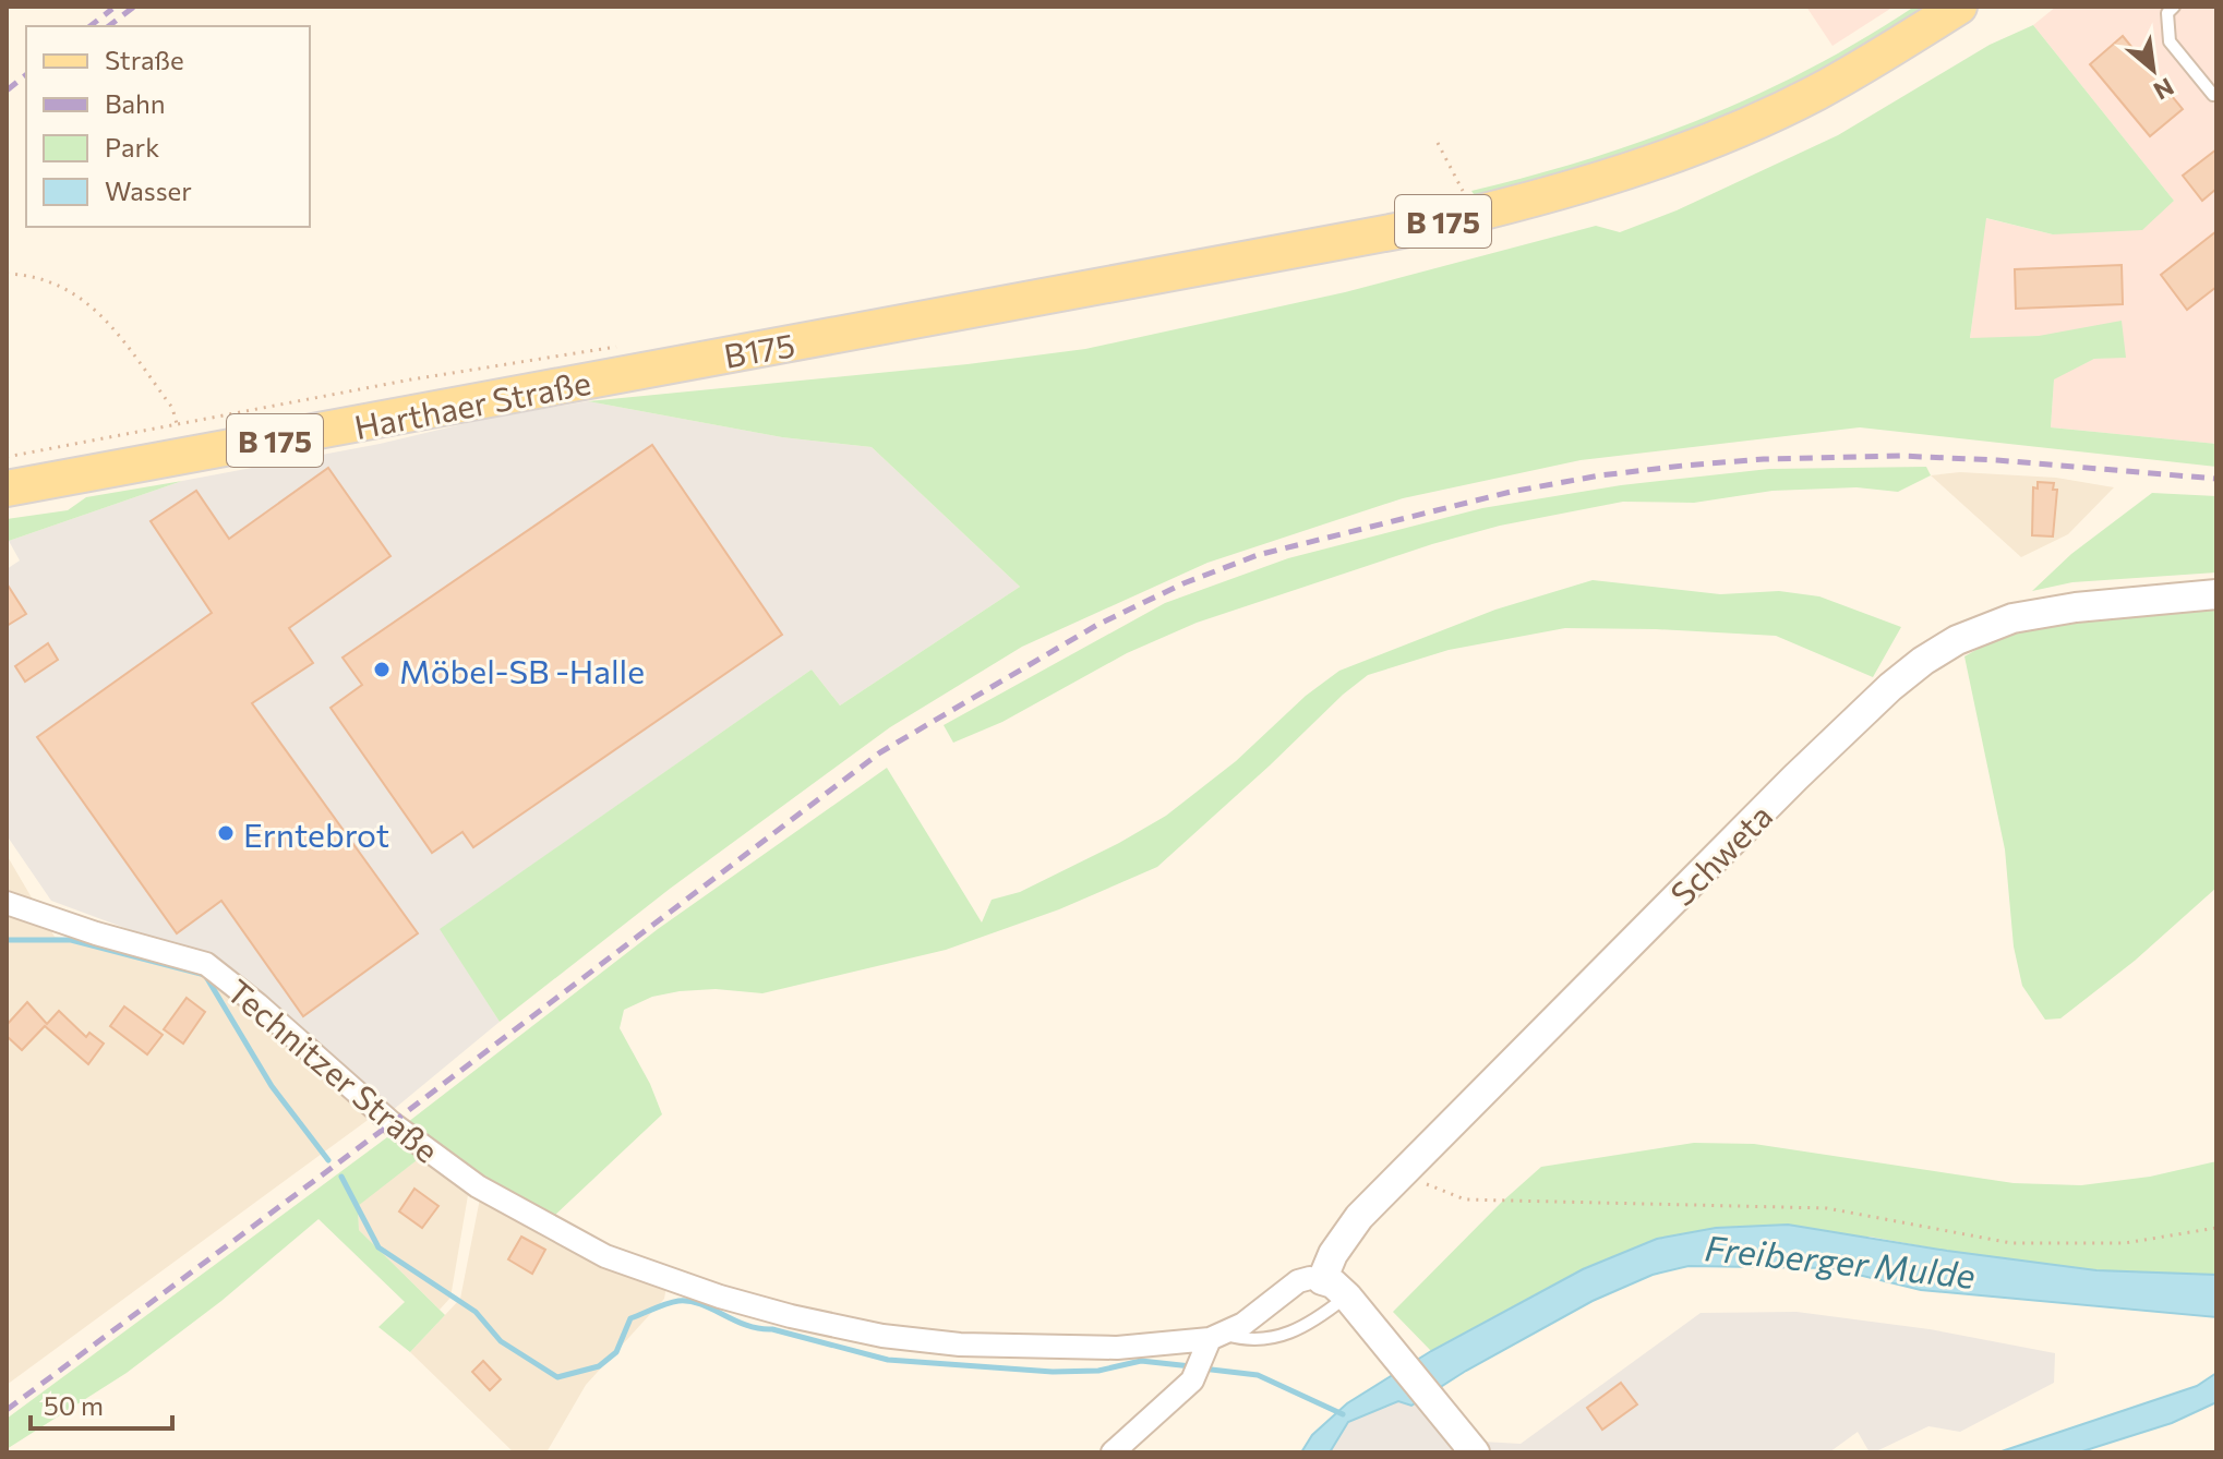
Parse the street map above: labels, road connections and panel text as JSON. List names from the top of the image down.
{
  "streets": {
    "main road": ["B 175", "B175", "Harthaer Straße"],
    "street": ["Schweta", "Technitzer Straße"]
  },
  "crossings": [
    ["B 175", "B175"],
    ["B175", "Harthaer Straße"]
  ],
  "water": ["Freiberger Mulde"],
  "places": ["Möbel-SB -Halle", "Erntebrot"],
  "legend": [
    "Straße",
    "Bahn",
    "Park",
    "Wasser"
  ],
  "scale_bar": "50 m",
  "north": "bottom right"
}
